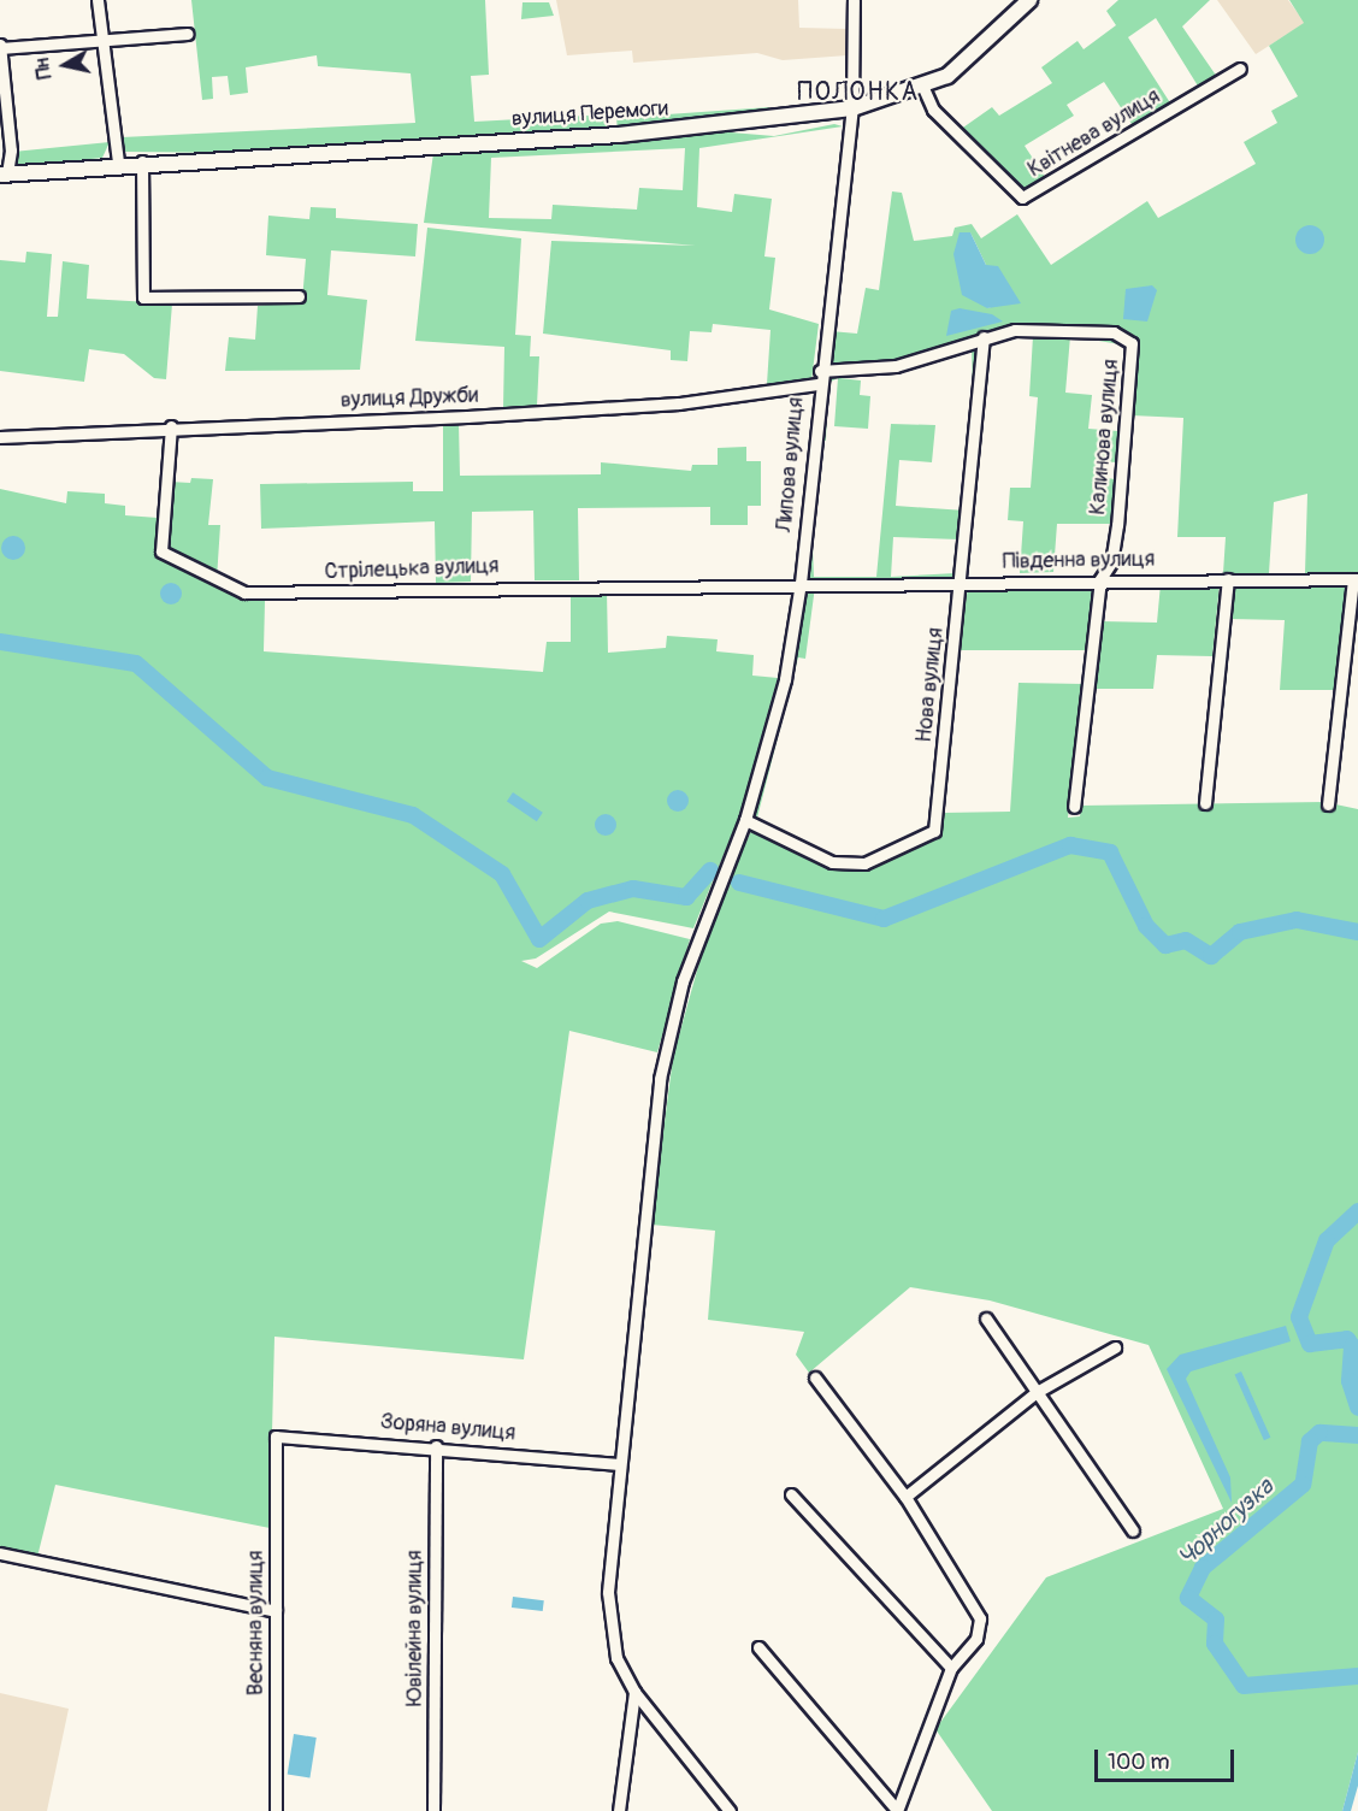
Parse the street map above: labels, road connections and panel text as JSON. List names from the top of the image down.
{
  "streets": {
    "main road": ["вулиця Перемоги"],
    "street": [
      "Квітнева вулиця",
      "вулиця Дружби",
      "Калинова вулиця",
      "Липова вулиця",
      "Південна вулиця",
      "Стрілецька вулиця",
      "Нова вулиця",
      "Зоряна вулиця",
      "Весняна вулиця",
      "Ювілейна вулиця"
    ]
  },
  "crossings": [
    ["вулиця Перемоги", "Квітнева вулиця"],
    ["вулиця Перемоги", "Липова вулиця"],
    ["вулиця Дружби", "Липова вулиця"],
    ["вулиця Дружби", "Стрілецька вулиця"],
    ["Калинова вулиця", "Липова вулиця"],
    ["Калинова вулиця", "Південна вулиця"],
    ["Калинова вулиця", "Нова вулиця"],
    ["Липова вулиця", "Південна вулиця"],
    ["Липова вулиця", "Стрілецька вулиця"],
    ["Липова вулиця", "Нова вулиця"],
    ["Липова вулиця", "Зоряна вулиця"],
    ["Південна вулиця", "Стрілецька вулиця"],
    ["Південна вулиця", "Нова вулиця"],
    ["Зоряна вулиця", "Весняна вулиця"],
    ["Зоряна вулиця", "Ювілейна вулиця"]
  ],
  "districts": ["ПОЛОНКА"],
  "water": ["Чорногузка"],
  "scale_bar": "100 m",
  "north": "left"
}
